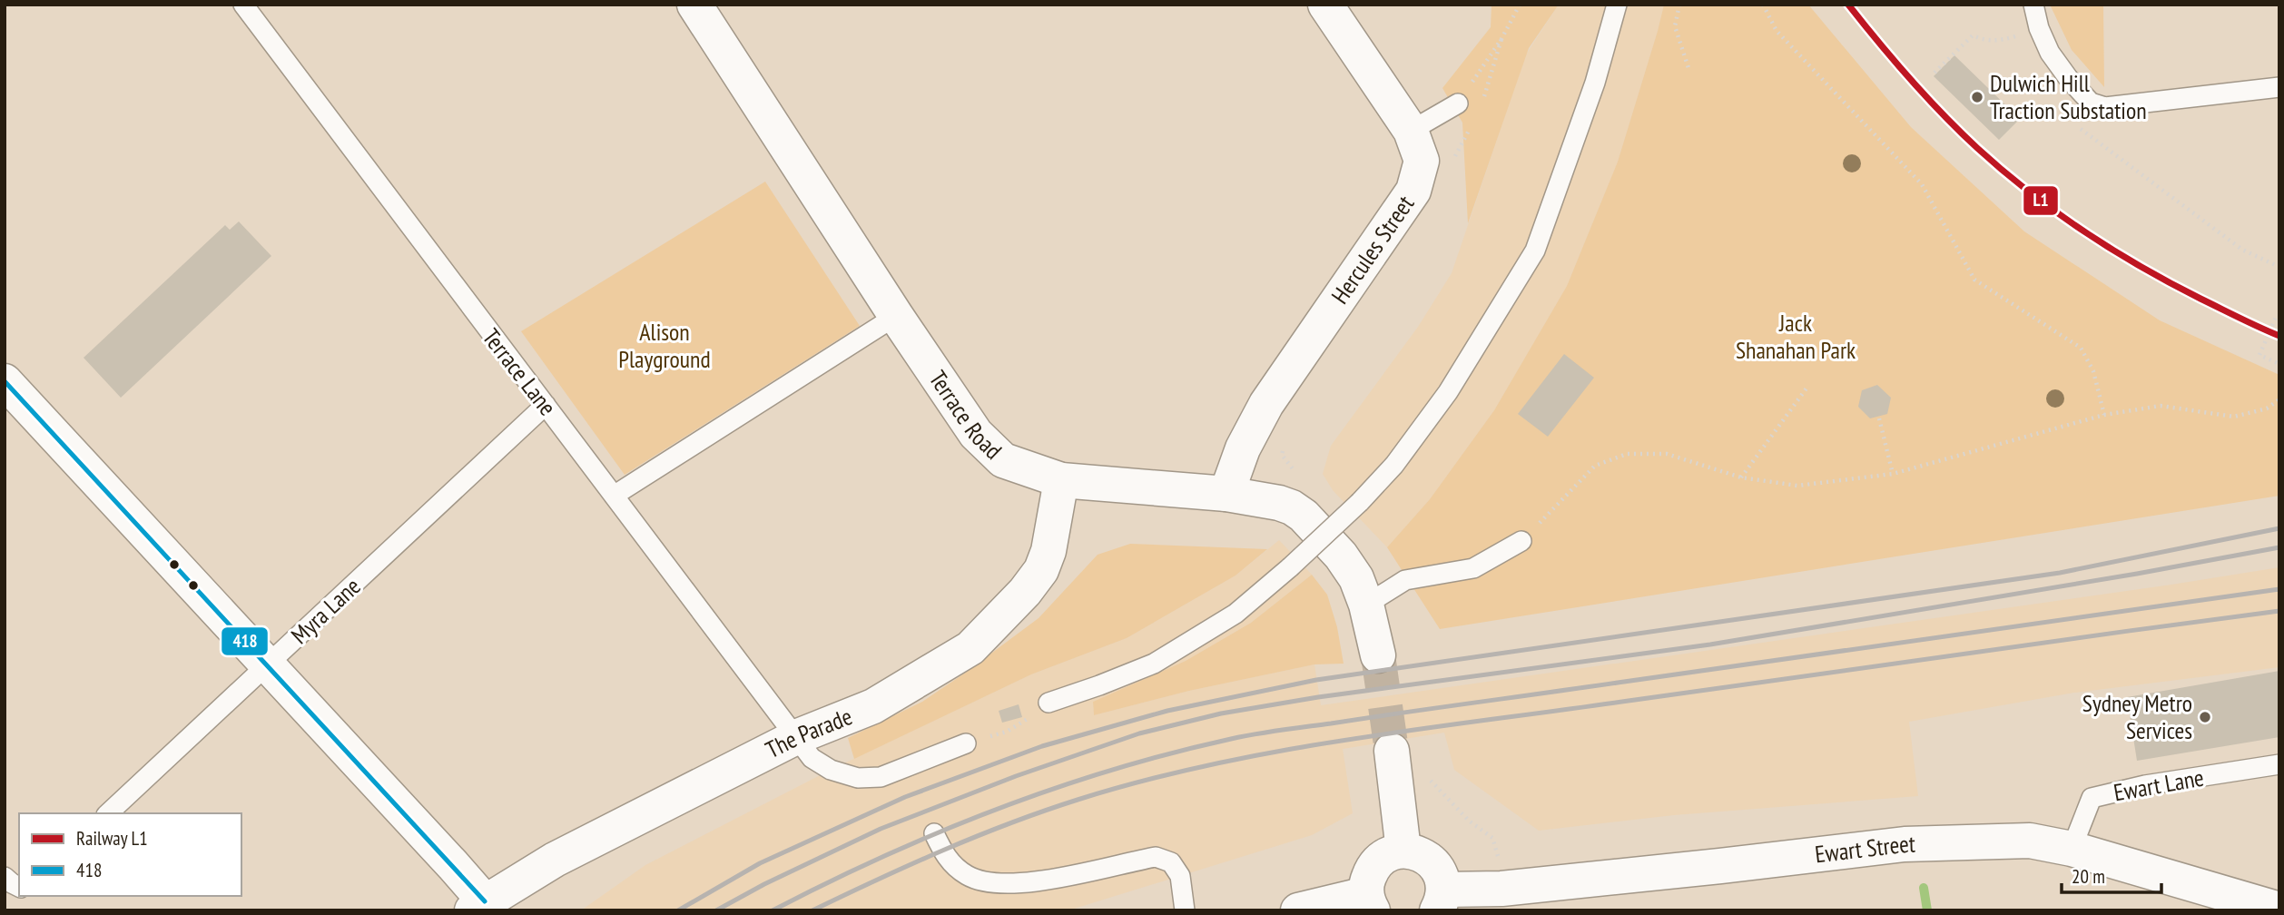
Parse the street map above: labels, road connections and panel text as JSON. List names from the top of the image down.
{
  "streets": {
    "street": [
      "Hercules Street",
      "Terrace Road",
      "The Parade",
      "Ewart Street"
    ],
    "lane": ["Terrace Lane", "Myra Lane", "Ewart Lane"]
  },
  "crossings": [
    ["Hercules Street", "Terrace Road"],
    ["Terrace Lane", "Myra Lane"],
    ["Terrace Lane", "The Parade"],
    ["Terrace Road", "The Parade"],
    ["Ewart Lane", "Ewart Street"]
  ],
  "parks": ["Jack Shanahan Park", "Alison Playground"],
  "places": ["Dulwich Hill Traction Substation", "Sydney Metro Services"],
  "lines": ["rail line L1", "transit line 418"],
  "legend": ["Railway L1", "418"],
  "scale_bar": "20 m"
}
